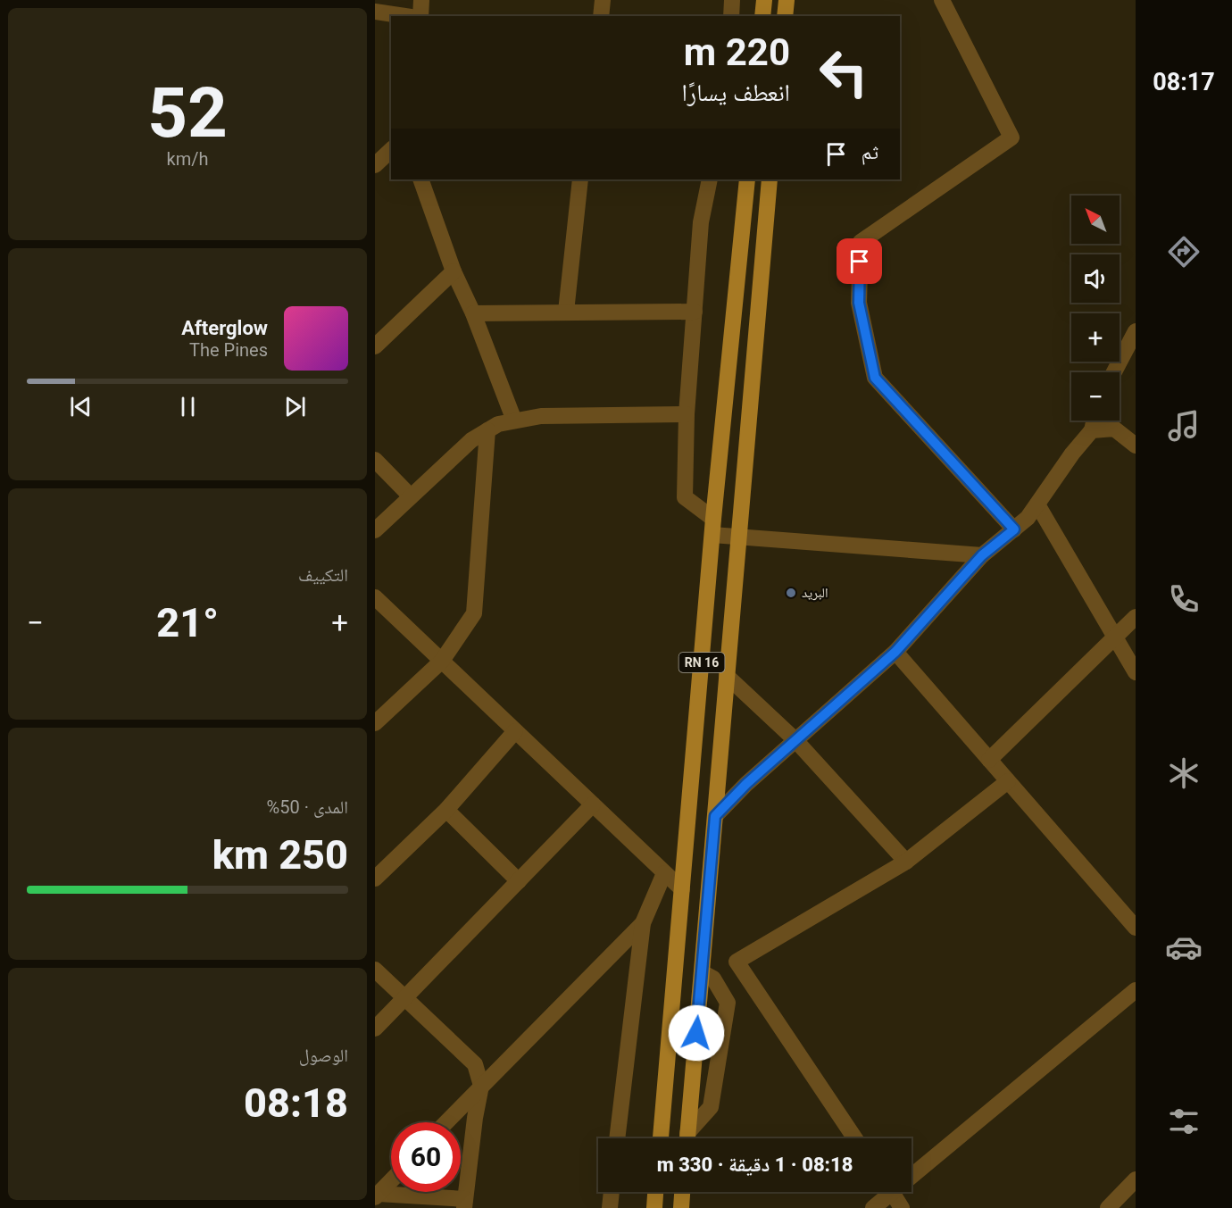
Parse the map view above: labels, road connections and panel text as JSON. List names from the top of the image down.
{
  "streets": {
    "main road": ["RN 16"]
  },
  "places": ["البريد"],
  "north": "top left",
  "page": {
    "tabs": "08:17",
    "tile": [
      ["52", "km/h"],
      "التكييف",
      ["المدى · 50%", "250 km"],
      ["الوصول", "08:18"]
    ],
    "turn": ["220 m", "انعطف يسارًا"],
    "then": "ثم",
    "map_buttons": ["+", "−"],
    "song": ["Afterglow", "The Pines"],
    "heat": ["−", "21°", "+"],
    "limit": "60",
    "trip": "08:18 · 1 دقيقة · 330 m"
  }
}
